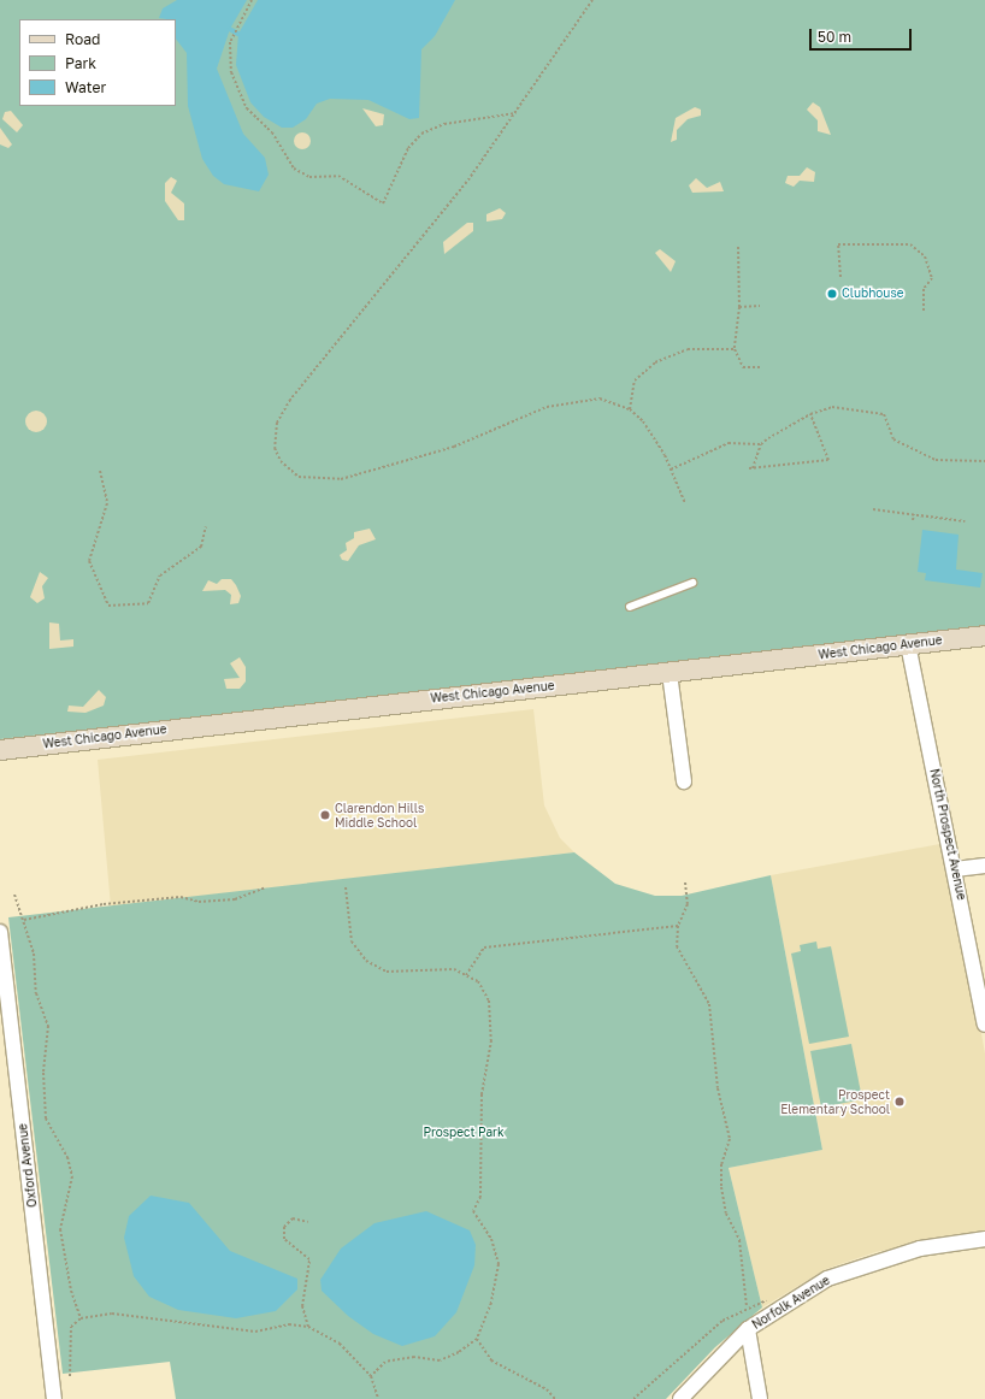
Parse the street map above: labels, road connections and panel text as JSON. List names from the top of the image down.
{
  "streets": {
    "main road": ["West Chicago Avenue"],
    "street": ["North Prospect Avenue", "Oxford Avenue", "Norfolk Avenue"]
  },
  "crossings": [
    ["West Chicago Avenue", "North Prospect Avenue"]
  ],
  "parks": ["Prospect Park"],
  "places": ["Clubhouse", "Clarendon Hills Middle School", "Prospect Elementary School"],
  "legend": ["Road", "Park", "Water"],
  "scale_bar": "50 m"
}
